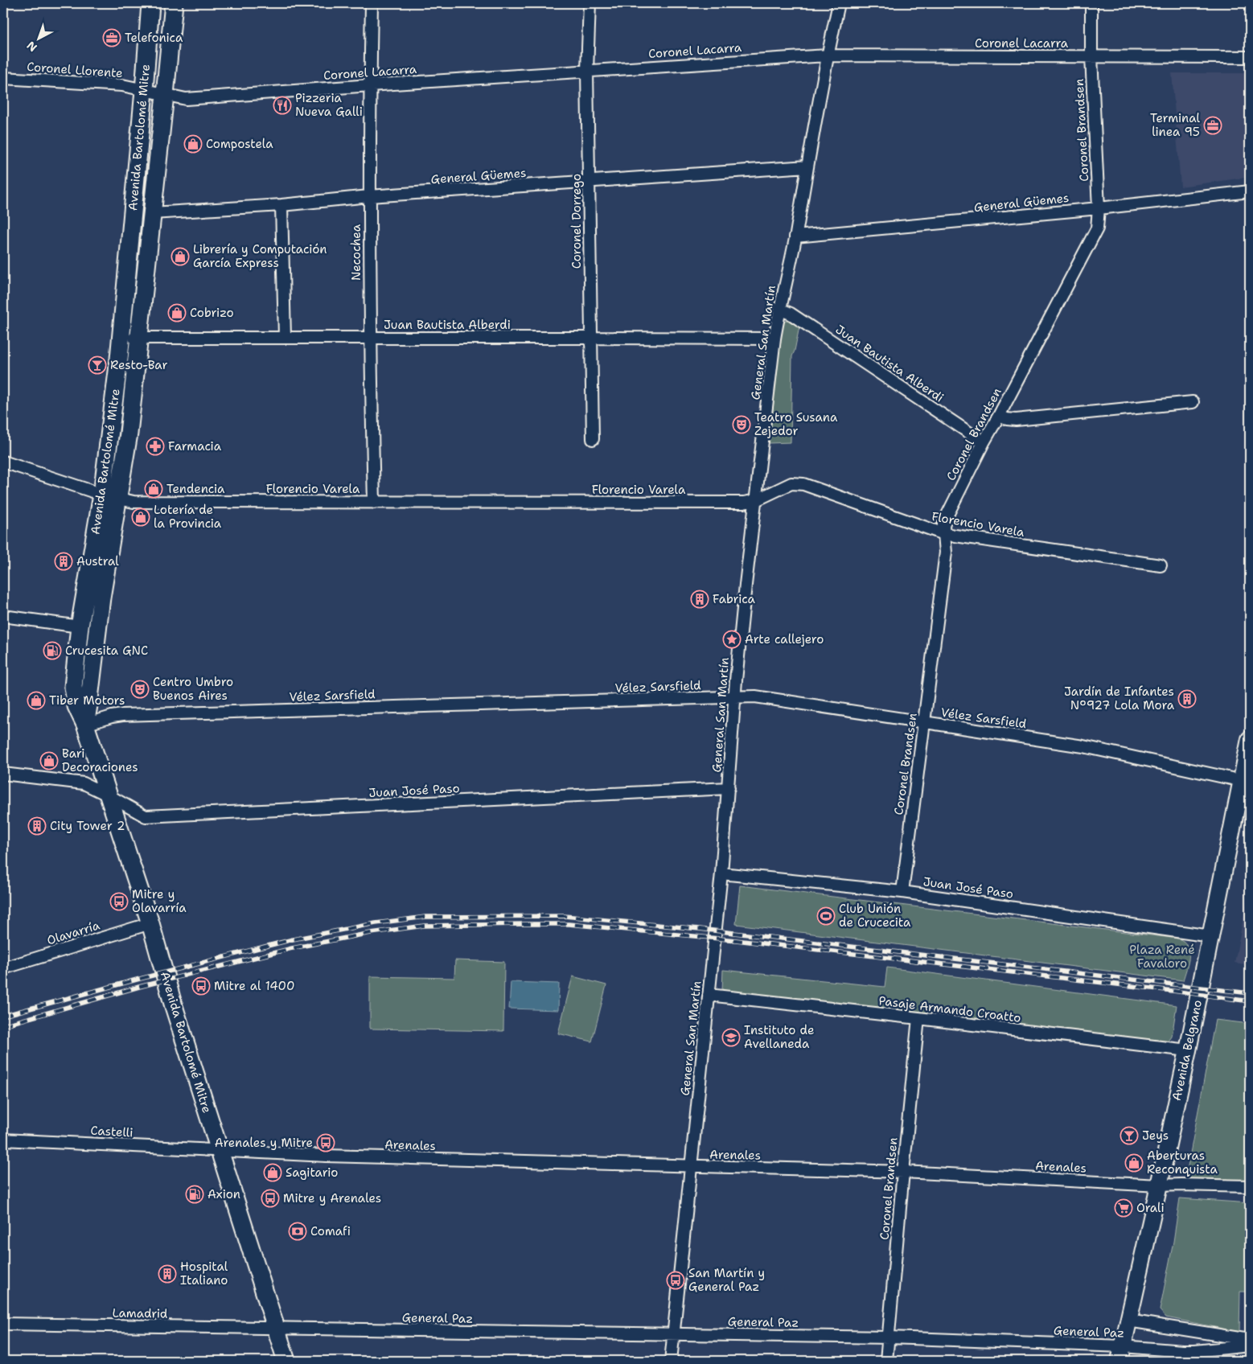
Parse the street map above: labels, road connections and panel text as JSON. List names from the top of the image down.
{
  "streets": {
    "main road": ["Avenida Bartolomé Mitre", "Avenida Belgrano"],
    "street": [
      "Coronel Lacarra",
      "Coronel Llorente",
      "Coronel Brandsen",
      "General Güemes",
      "Coronel Dorrego",
      "Necochea",
      "Juan Bautista Alberdi",
      "General San Martín",
      "Florencio Varela",
      "Vélez Sarsfield",
      "Juan José Paso",
      "Olavarría",
      "Pasaje Armando Croatto",
      "Castelli",
      "Arenales",
      "Lamadrid",
      "General Paz"
    ]
  },
  "crossings": [
    ["Coronel Lacarra", "Coronel Llorente"],
    ["Coronel Lacarra", "Coronel Brandsen"],
    ["Coronel Lacarra", "Avenida Bartolomé Mitre"],
    ["Coronel Lacarra", "Coronel Dorrego"],
    ["Coronel Lacarra", "Necochea"],
    ["Coronel Lacarra", "General San Martín"],
    ["Coronel Llorente", "Avenida Bartolomé Mitre"],
    ["Coronel Brandsen", "General Güemes"],
    ["Coronel Brandsen", "Juan Bautista Alberdi"],
    ["Coronel Brandsen", "Florencio Varela"],
    ["Coronel Brandsen", "Vélez Sarsfield"],
    ["Coronel Brandsen", "Juan José Paso"],
    ["Coronel Brandsen", "Pasaje Armando Croatto"],
    ["Coronel Brandsen", "Arenales"],
    ["Coronel Brandsen", "General Paz"],
    ["Avenida Bartolomé Mitre", "General Güemes"],
    ["Avenida Bartolomé Mitre", "Juan Bautista Alberdi"],
    ["Avenida Bartolomé Mitre", "Florencio Varela"],
    ["Avenida Bartolomé Mitre", "Vélez Sarsfield"],
    ["Avenida Bartolomé Mitre", "Juan José Paso"],
    ["Avenida Bartolomé Mitre", "Olavarría"],
    ["Avenida Bartolomé Mitre", "Castelli"],
    ["Avenida Bartolomé Mitre", "Arenales"],
    ["Avenida Bartolomé Mitre", "Lamadrid"],
    ["Avenida Bartolomé Mitre", "General Paz"],
    ["General Güemes", "Coronel Dorrego"],
    ["General Güemes", "Necochea"],
    ["General Güemes", "General San Martín"],
    ["Coronel Dorrego", "Juan Bautista Alberdi"],
    ["Necochea", "Juan Bautista Alberdi"],
    ["Necochea", "Florencio Varela"],
    ["Juan Bautista Alberdi", "General San Martín"],
    ["General San Martín", "Florencio Varela"],
    ["General San Martín", "Vélez Sarsfield"],
    ["General San Martín", "Juan José Paso"],
    ["General San Martín", "Pasaje Armando Croatto"],
    ["General San Martín", "Arenales"],
    ["General San Martín", "General Paz"],
    ["Vélez Sarsfield", "Avenida Belgrano"],
    ["Juan José Paso", "Avenida Belgrano"],
    ["Pasaje Armando Croatto", "Avenida Belgrano"],
    ["Avenida Belgrano", "Arenales"],
    ["Avenida Belgrano", "General Paz"],
    ["Castelli", "Arenales"],
    ["Lamadrid", "General Paz"]
  ],
  "parks": ["Plaza René Favaloro"],
  "places": {
    "office": ["Telefonica", "Terminal linea 95"],
    "restaurant": ["Pizzeria Nueva Galli"],
    "shop": [
      "Compostela",
      "Librería y Computación García Express",
      "Cobrizo",
      "Tendencia",
      "Lotería de la Provincia",
      "Tiber Motors",
      "Bari Decoraciones",
      "Aberturas Reconquista",
      "Sagitario"
    ],
    "bar": ["Resto-Bar", "Jeys"],
    "theatre": ["Teatro Susana Zejedor", "Centro Umbro Buenos Aires"],
    "pharmacy": ["Farmacia"],
    "building": [
      "Austral",
      "Fabrica",
      "Jardín de Infantes N°927 Lola Mora",
      "City Tower 2",
      "Hospital Italiano"
    ],
    "place": ["Arte callejero"],
    "fuel station": ["Crucesita GNC", "Axion"],
    "bus stop": [
      "Mitre y Olavarría",
      "Mitre al 1400",
      "Arenales y Mitre",
      "Mitre y Arenales",
      "San Martín y General Paz"
    ],
    "sports": ["Club Unión de Crucecita"],
    "school or university": ["Instituto de Avellaneda"],
    "supermarket": ["Orali"],
    "bank": ["Comafi"]
  },
  "north": "bottom left"
}
